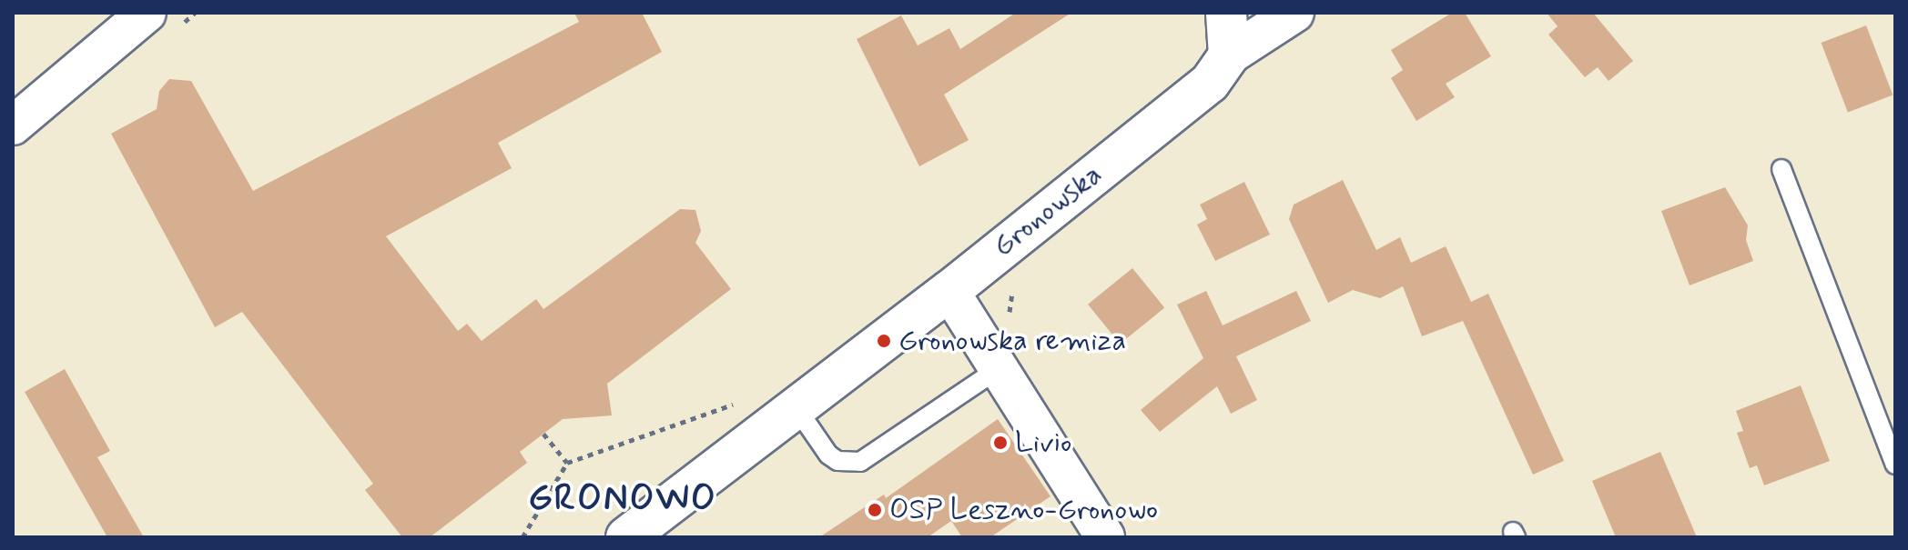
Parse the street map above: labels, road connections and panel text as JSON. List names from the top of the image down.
{
  "streets": {
    "street": ["Gronowska"]
  },
  "districts": ["GRONOWO"],
  "places": ["Gronowska remiza", "Livio", "OSP Leszno-Gronowo"]
}
